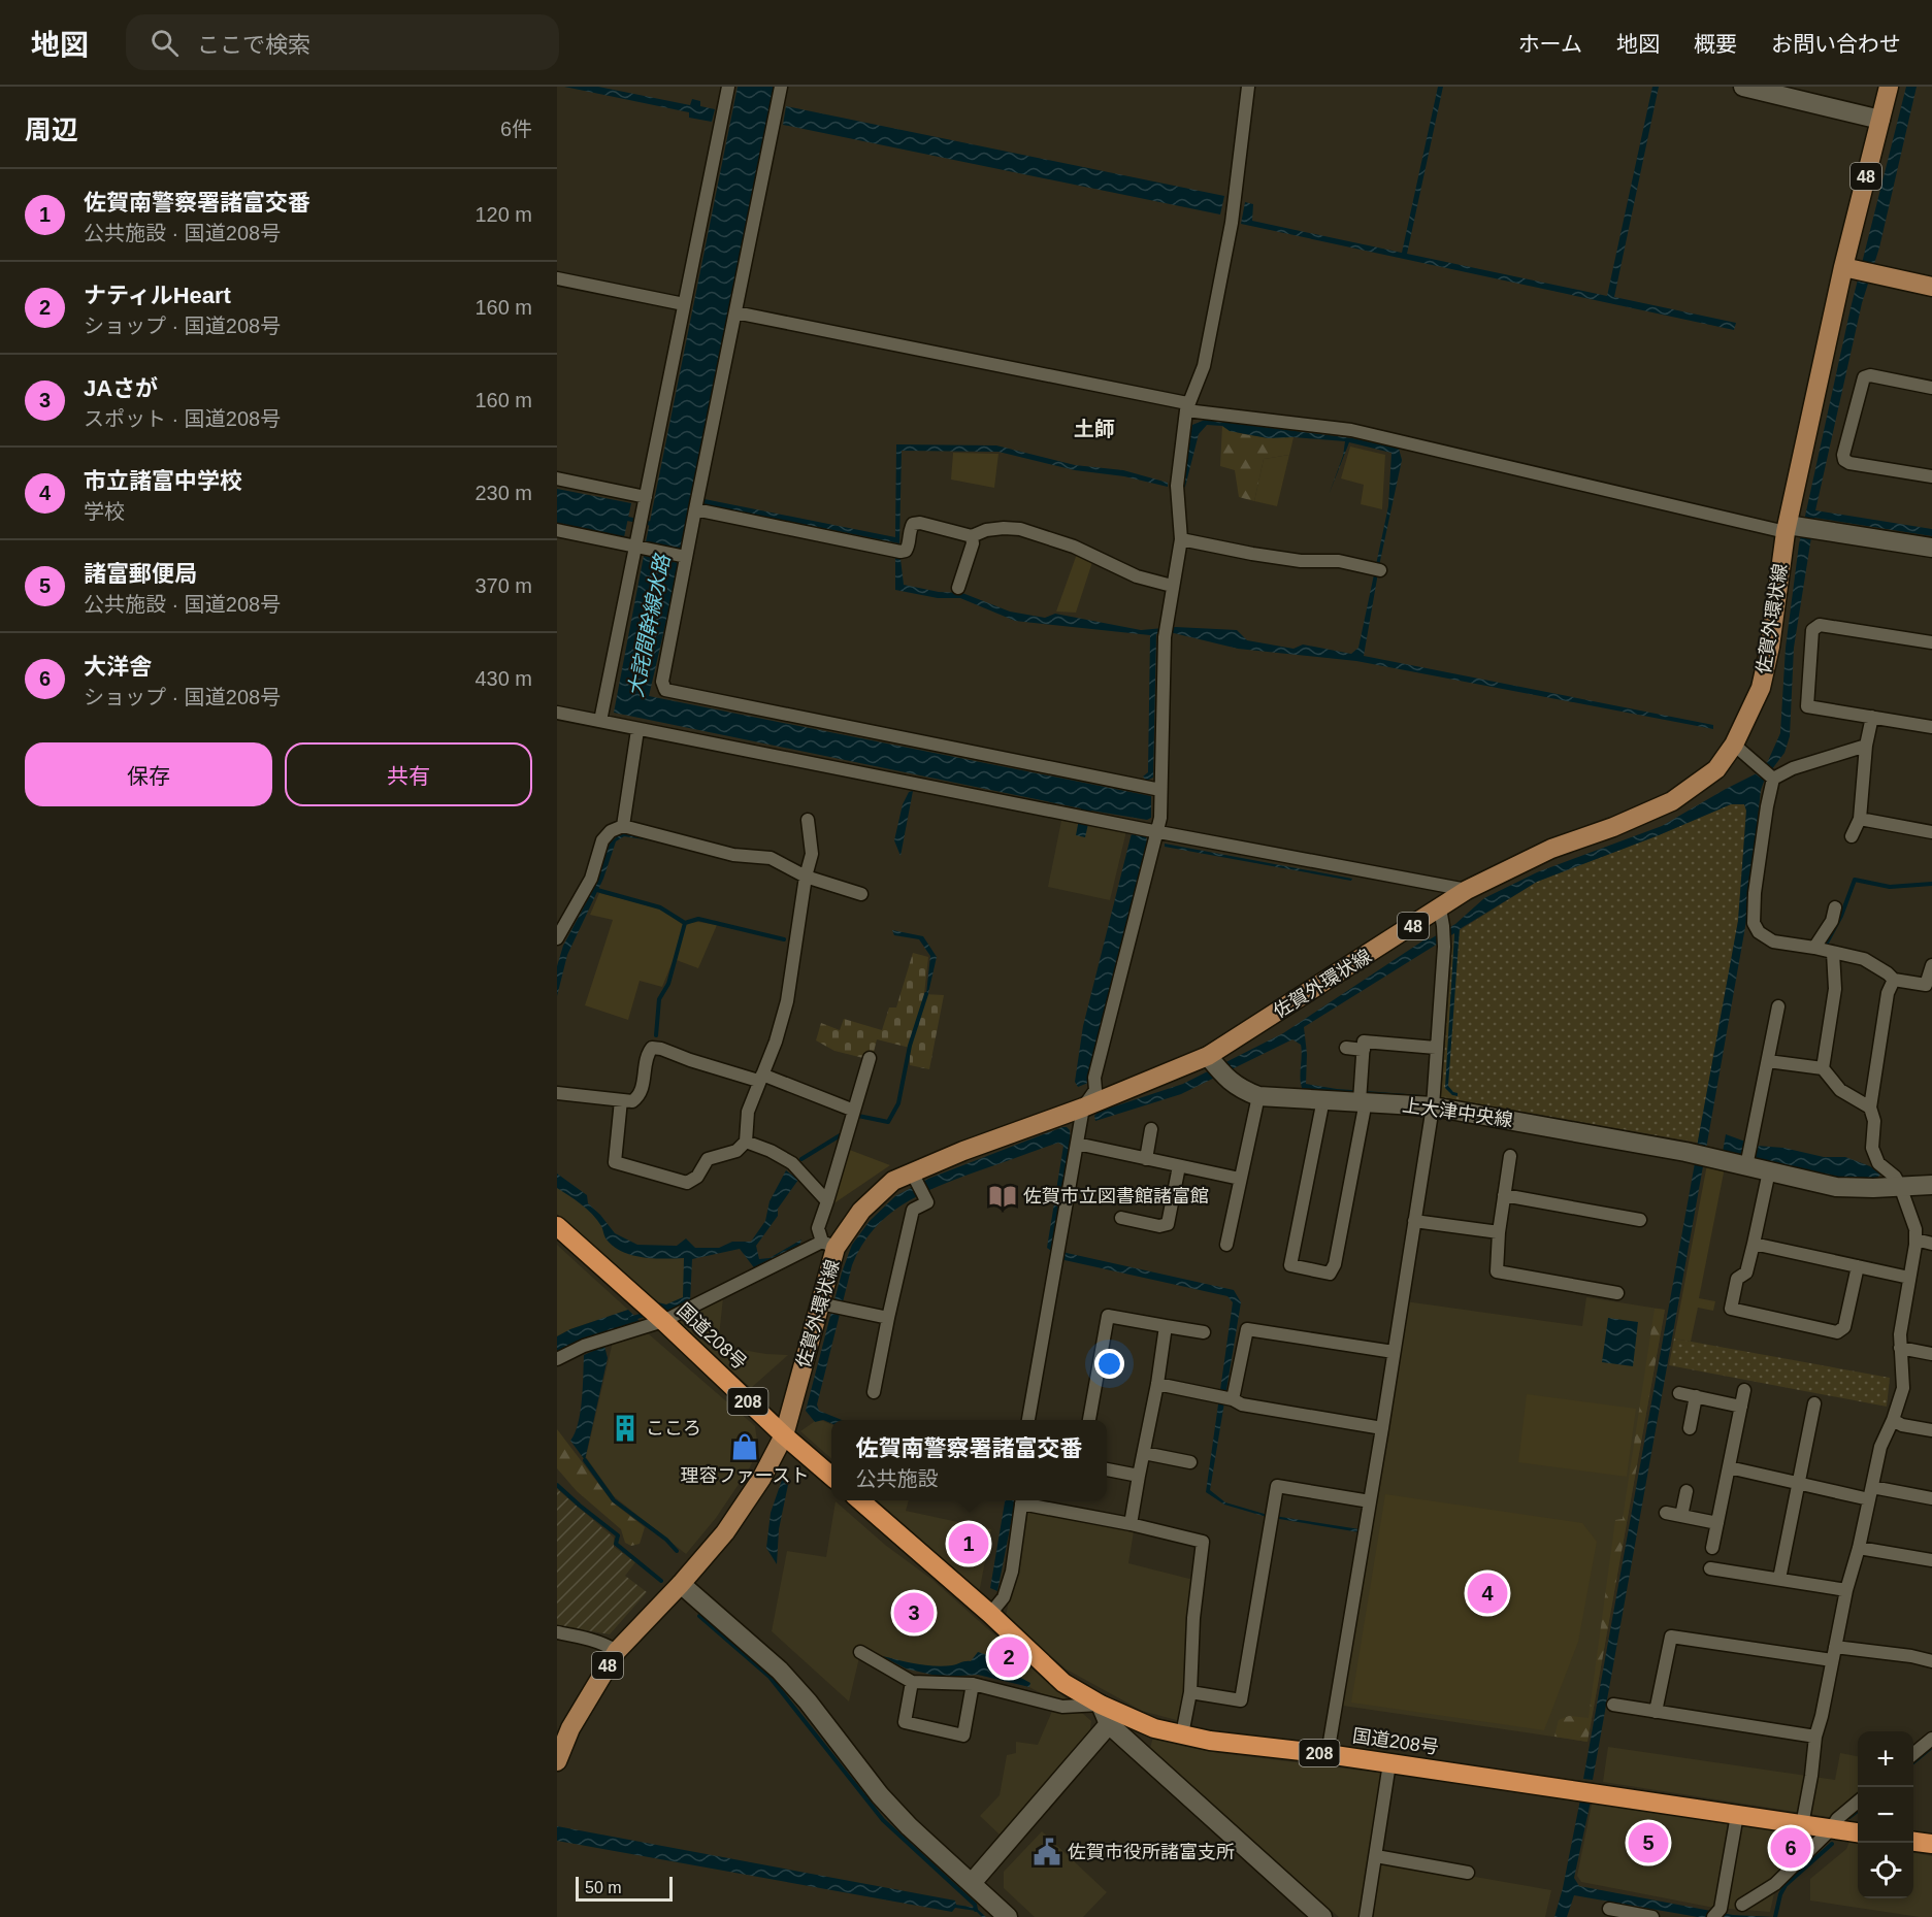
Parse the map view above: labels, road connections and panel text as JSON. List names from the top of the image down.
{
  "streets": {
    "highway": ["国道208号", "208"],
    "main road": ["48", "佐賀外環状線"],
    "street": ["上大津中央線"]
  },
  "crossings": [
    ["佐賀外環状線", "上大津中央線"],
    ["佐賀外環状線", "国道208号"]
  ],
  "districts": ["土師"],
  "water": ["大詫間幹線水路"],
  "places": {
    "library": ["佐賀市立図書館諸富館"],
    "building": ["こころ"],
    "shop": ["理容ファースト"],
    "public building": ["佐賀市役所諸富支所"]
  },
  "scale_bar": "50 m",
  "page": {
    "header": "地図",
    "search": "ここで検索",
    "nav": [
      "ホーム",
      "地図",
      "概要",
      "お問い合わせ"
    ],
    "heading": ["周辺", "6件"],
    "list": [
      {
        "mark": "1",
        "name": "佐賀南警察署諸富交番",
        "note": "公共施設 · 国道208号",
        "value": "120 m"
      },
      {
        "mark": "2",
        "name": "ナティルHeart",
        "note": "ショップ · 国道208号",
        "value": "160 m"
      },
      {
        "mark": "3",
        "name": "JAさが",
        "note": "スポット · 国道208号",
        "value": "160 m"
      },
      {
        "mark": "4",
        "name": "市立諸富中学校",
        "note": "学校",
        "value": "230 m"
      },
      {
        "mark": "5",
        "name": "諸富郵便局",
        "note": "公共施設 · 国道208号",
        "value": "370 m"
      },
      {
        "mark": "6",
        "name": "大洋舎",
        "note": "ショップ · 国道208号",
        "value": "430 m"
      }
    ],
    "buttons": ["保存", "共有"],
    "popup": ["佐賀南警察署諸富交番", "公共施設"],
    "pins": [
      "1",
      "4",
      "3",
      "2",
      "5",
      "6"
    ],
    "map_buttons": ["+", "−"],
    "scale": "50 m"
  }
}
